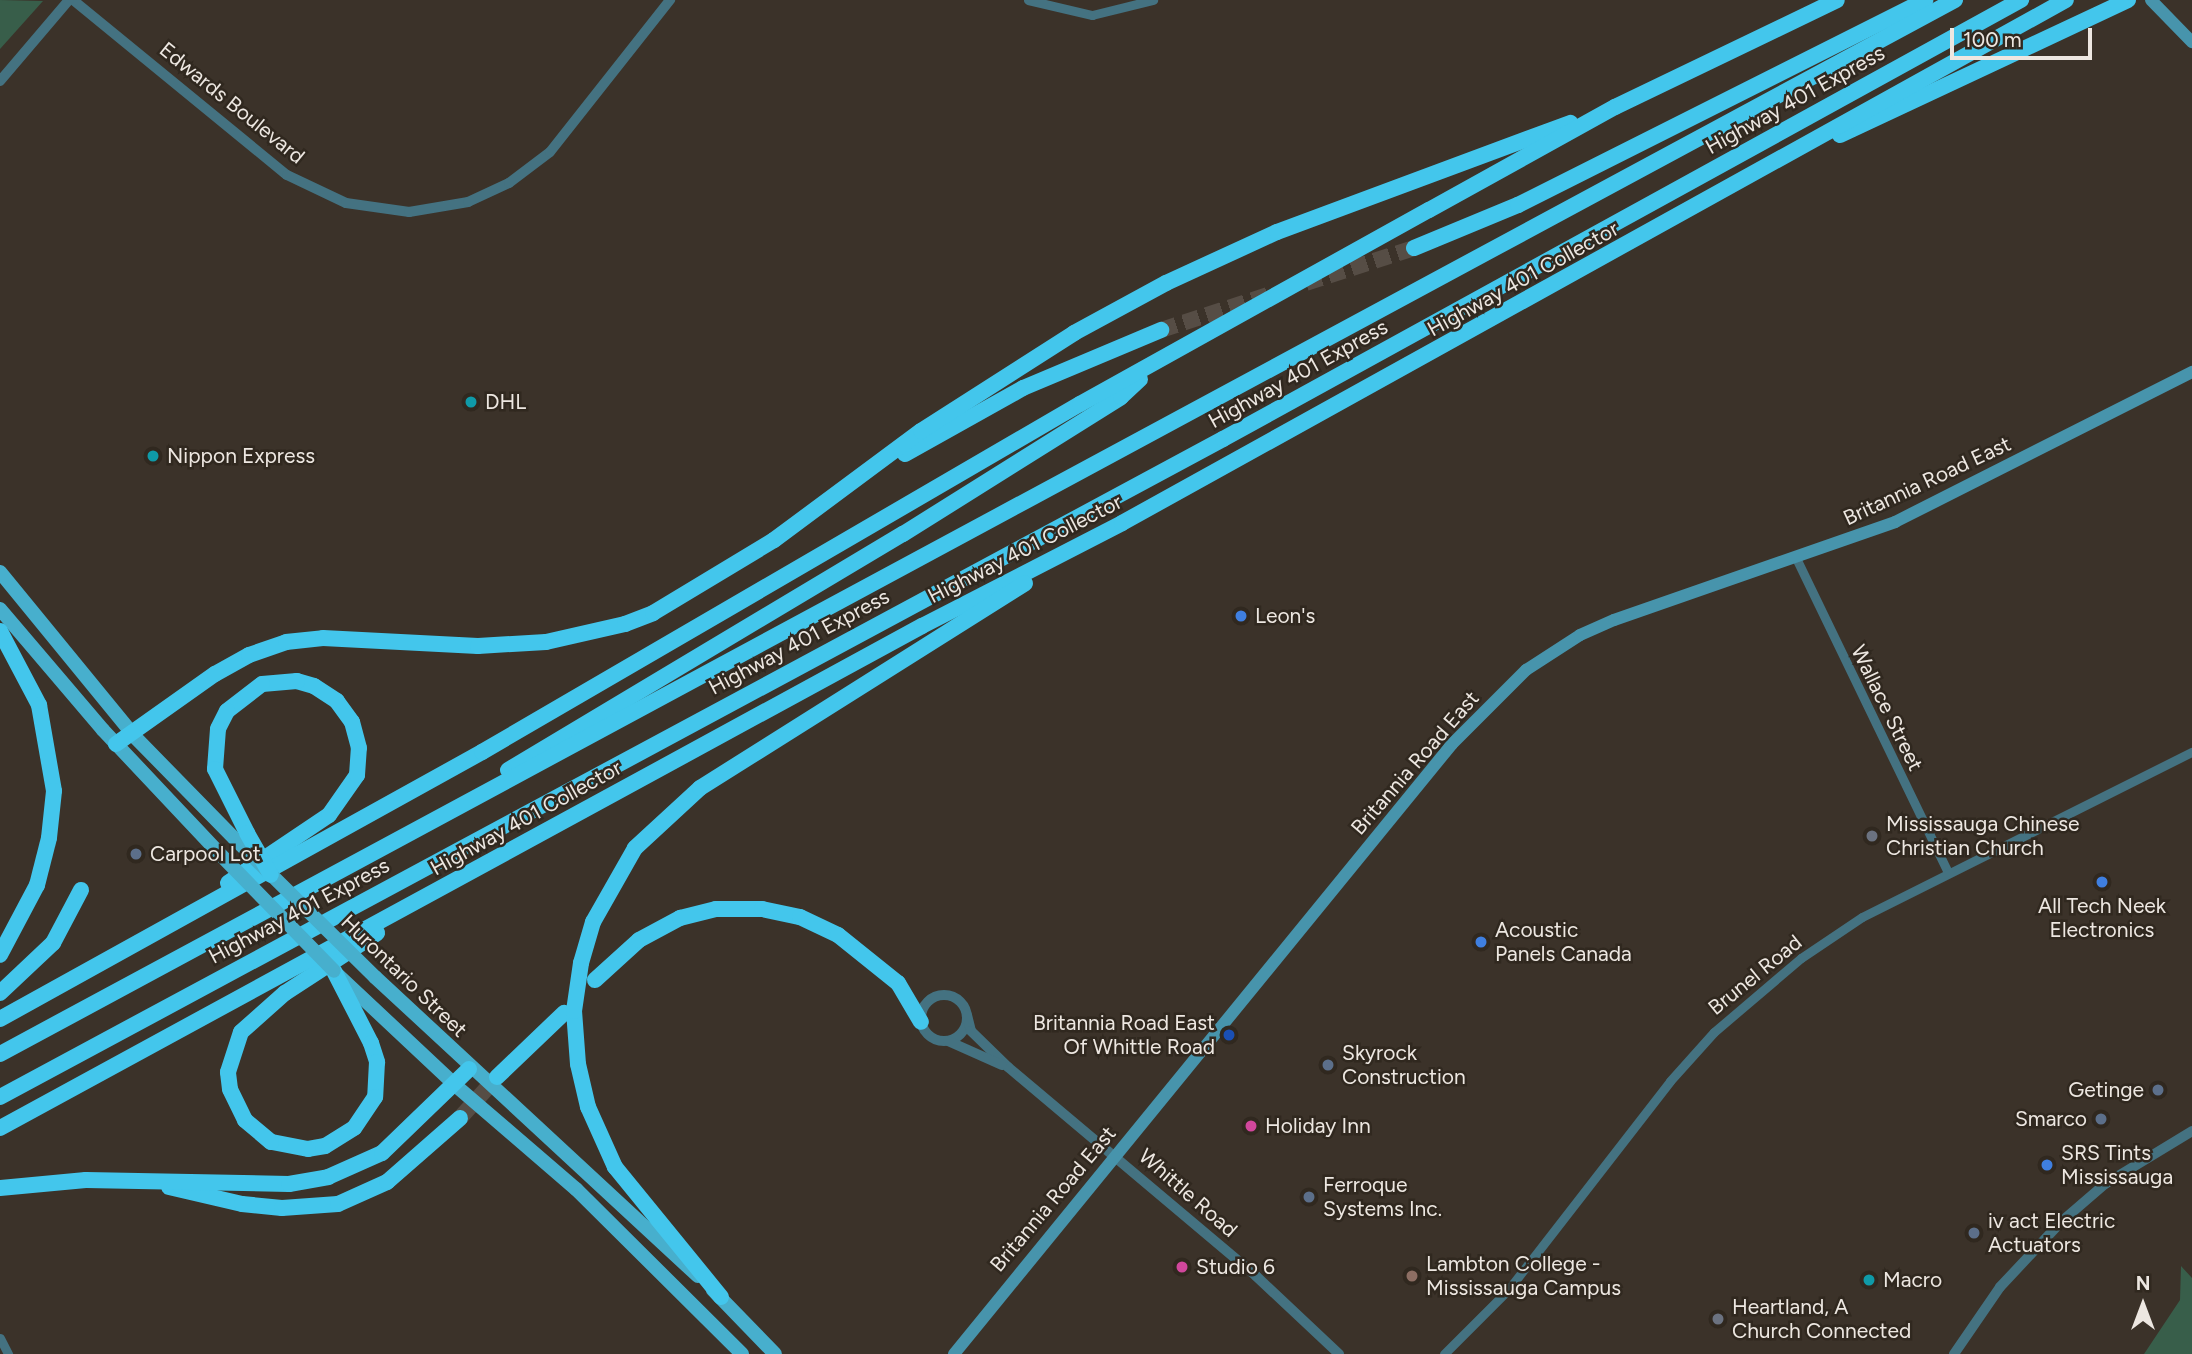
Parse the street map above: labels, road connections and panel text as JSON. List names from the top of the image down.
{
  "streets": {
    "highway": ["Highway 401 Express", "Highway 401 Collector"],
    "main road": ["Britannia Road East", "Hurontario Street"],
    "street": [
      "Edwards Boulevard",
      "Wallace Street",
      "Brunel Road",
      "Whittle Road"
    ]
  },
  "crossings": [
    ["Britannia Road East", "Wallace Street"],
    ["Britannia Road East", "Whittle Road"],
    ["Wallace Street", "Brunel Road"]
  ],
  "places": [
    "DHL",
    "Nippon Express",
    "Leon's",
    "Mississauga Chinese Christian Church",
    "Carpool Lot",
    "All Tech Neek Electronics",
    "Acoustic Panels Canada",
    "Britannia Road East Of Whittle Road",
    "Skyrock Construction",
    "Getinge",
    "Smarco",
    "Holiday Inn",
    "SRS Tints Mississauga",
    "Ferroque Systems Inc.",
    "iv act Electric Actuators",
    "Studio 6",
    "Lambton College - Mississauga Campus",
    "Macro",
    "Heartland, A Church Connected"
  ],
  "scale_bar": "100 m",
  "north": "top"
}
